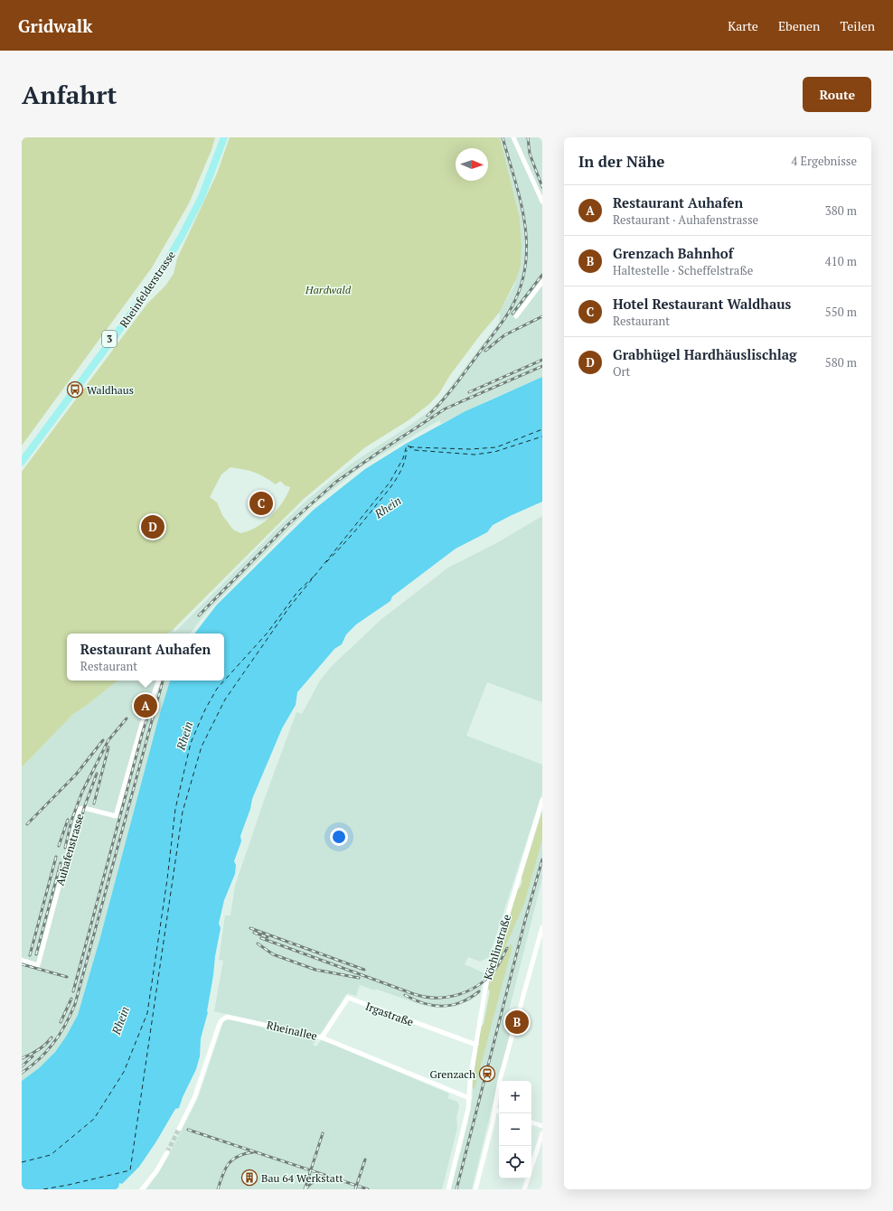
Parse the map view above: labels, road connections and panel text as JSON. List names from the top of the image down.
{
  "streets": {
    "main road": ["Rheinfelderstrasse", "3"],
    "street": [
      "Auhafenstrasse",
      "Köchlinstraße",
      "Irgastraße",
      "Rheinallee"
    ]
  },
  "crossings": [
    ["Köchlinstraße", "Irgastraße"],
    ["Köchlinstraße", "Rheinallee"],
    ["Irgastraße", "Rheinallee"]
  ],
  "water": ["Rhein"],
  "parks": ["Hardwald"],
  "places": {
    "bus stop": ["Waldhaus"],
    "station": ["Grenzach"],
    "building": ["Bau 64 Werkstatt"]
  },
  "north": "right",
  "page": {
    "header": "Gridwalk",
    "nav": ["Karte", "Ebenen", "Teilen"],
    "buttons": "Route",
    "title": "Anfahrt",
    "heading": ["In der Nähe", "4 Ergebnisse"],
    "list": [
      {
        "mark": "A",
        "name": "Restaurant Auhafen",
        "note": "Restaurant · Auhafenstrasse",
        "value": "380 m"
      },
      {
        "mark": "B",
        "name": "Grenzach Bahnhof",
        "note": "Haltestelle · Scheffelstraße",
        "value": "410 m"
      },
      {
        "mark": "C",
        "name": "Hotel Restaurant Waldhaus",
        "note": "Restaurant",
        "value": "550 m"
      },
      {
        "mark": "D",
        "name": "Grabhügel Hardhäuslischlag",
        "note": "Ort",
        "value": "580 m"
      }
    ],
    "pins": [
      "C",
      "D",
      "A",
      "B"
    ],
    "popup": ["Restaurant Auhafen", "Restaurant"],
    "map_buttons": ["+", "−"]
  }
}
